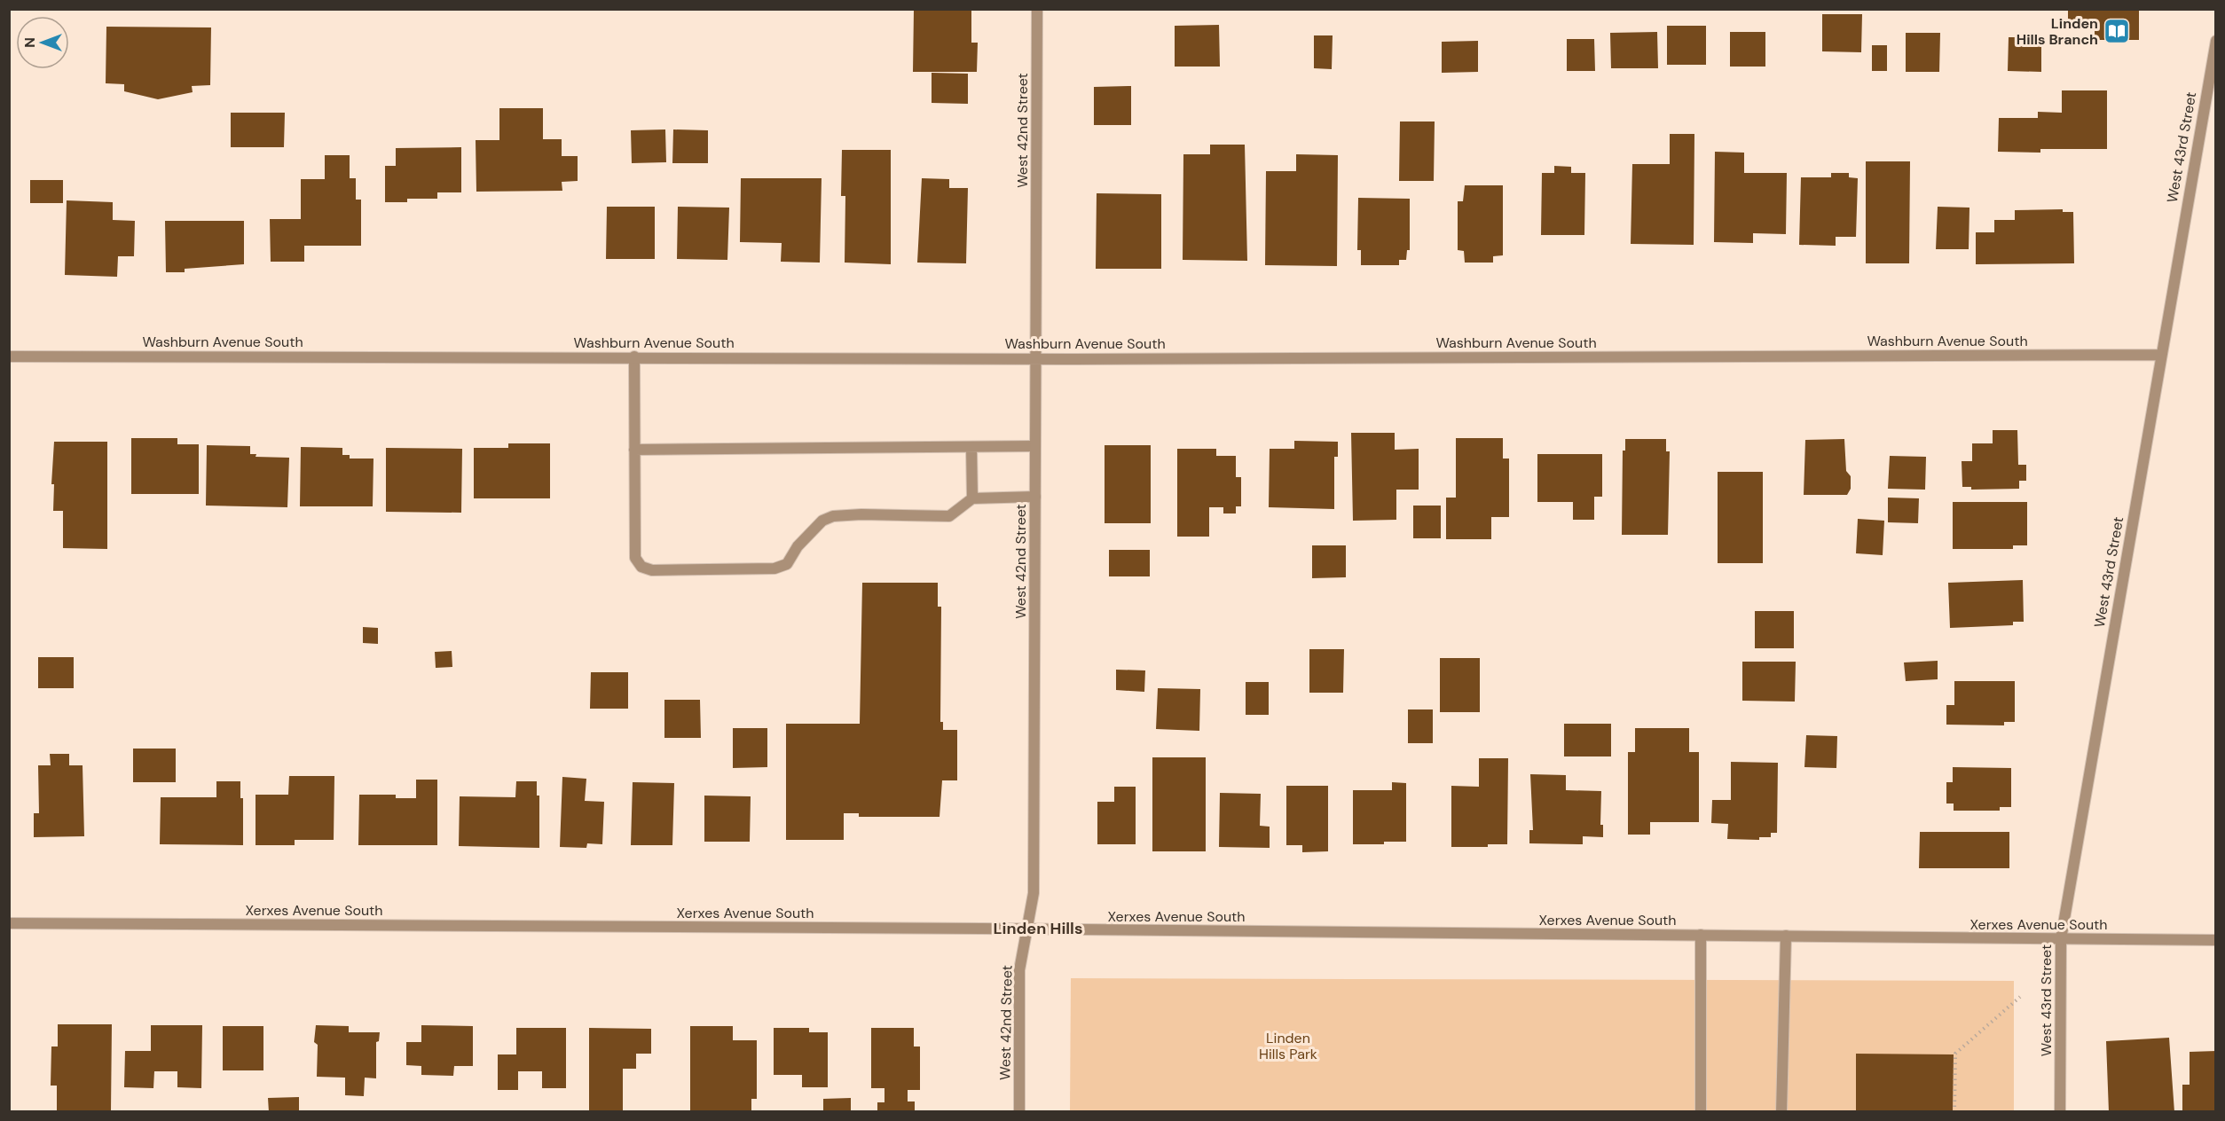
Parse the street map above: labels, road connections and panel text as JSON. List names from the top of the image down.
{
  "streets": {
    "street": [
      "West 42nd Street",
      "West 43rd Street",
      "Washburn Avenue South",
      "Xerxes Avenue South"
    ]
  },
  "crossings": [
    ["West 42nd Street", "Washburn Avenue South"],
    ["West 42nd Street", "Xerxes Avenue South"],
    ["West 43rd Street", "Washburn Avenue South"],
    ["West 43rd Street", "Xerxes Avenue South"]
  ],
  "districts": ["Linden Hills"],
  "parks": ["Linden Hills Park"],
  "places": {
    "library": ["Linden Hills Branch"]
  },
  "north": "left"
}
